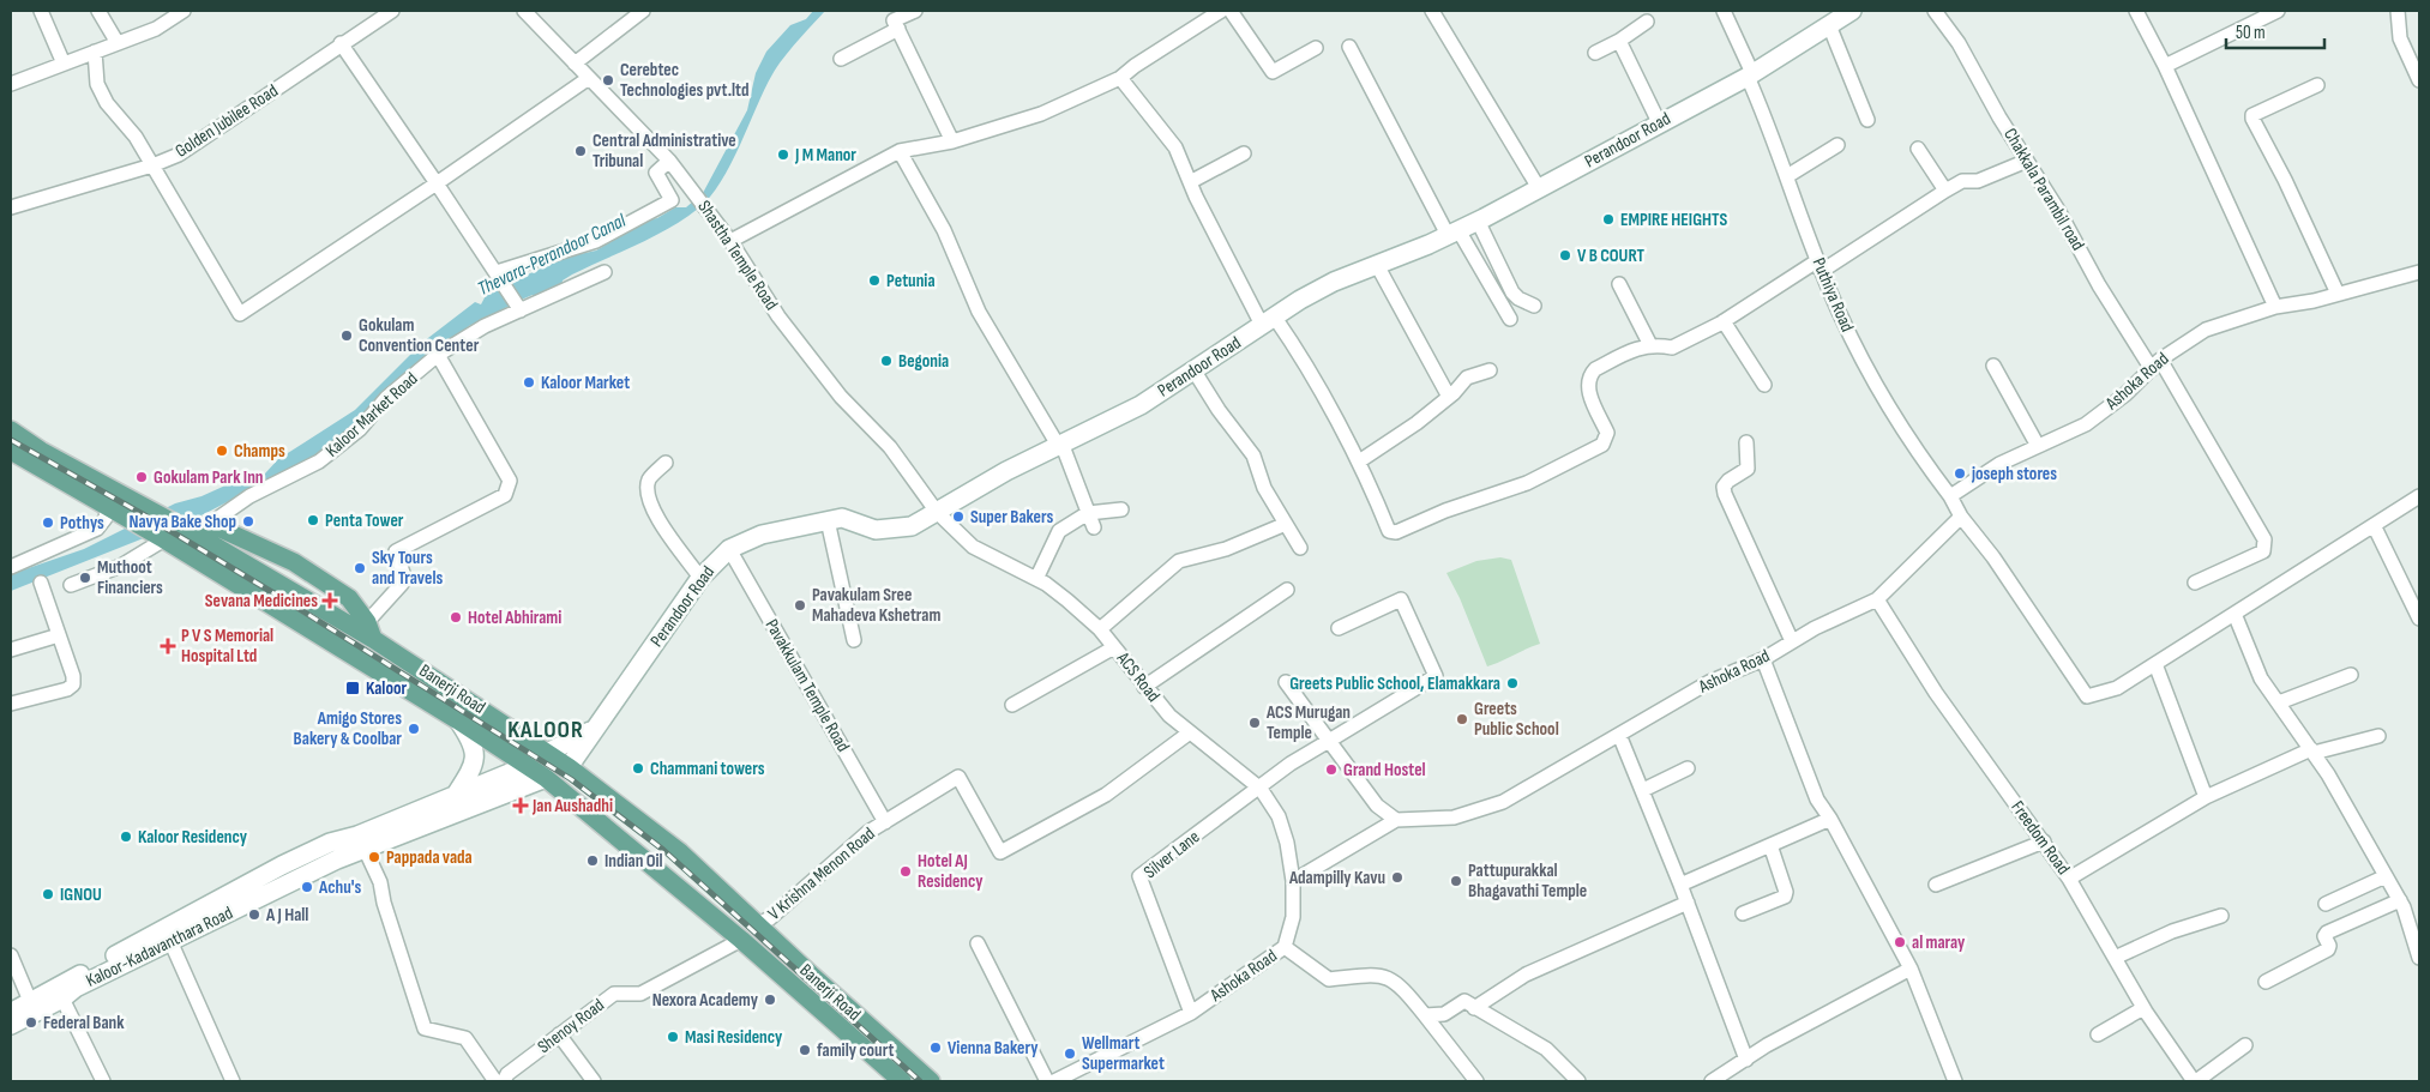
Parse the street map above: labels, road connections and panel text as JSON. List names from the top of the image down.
{
  "streets": {
    "main road": ["Perandoor Road", "Banerji Road", "Kaloor-Kadavanthara Road"],
    "street": [
      "Golden Jubilee Road",
      "Chakkala Parambil road",
      "Shastha Temple Road",
      "Puthiya Road",
      "Ashoka Road",
      "Kaloor Market Road",
      "ACS Road",
      "Pavakkulam Temple Road",
      "Freedom Road",
      "Silver Lane",
      "V Krishna Menon Road",
      "Shenoy Road"
    ]
  },
  "crossings": [
    ["Perandoor Road", "Shastha Temple Road"],
    ["Perandoor Road", "Puthiya Road"],
    ["Perandoor Road", "ACS Road"],
    ["Perandoor Road", "Pavakkulam Temple Road"],
    ["Perandoor Road", "Banerji Road"],
    ["Chakkala Parambil road", "Ashoka Road"],
    ["Shastha Temple Road", "ACS Road"],
    ["Puthiya Road", "Ashoka Road"],
    ["Ashoka Road", "ACS Road"],
    ["Ashoka Road", "Freedom Road"],
    ["Ashoka Road", "Silver Lane"],
    ["Kaloor Market Road", "Banerji Road"],
    ["ACS Road", "Silver Lane"],
    ["ACS Road", "V Krishna Menon Road"],
    ["Pavakkulam Temple Road", "V Krishna Menon Road"],
    ["Banerji Road", "V Krishna Menon Road"],
    ["Banerji Road", "Kaloor-Kadavanthara Road"],
    ["Banerji Road", "Shenoy Road"]
  ],
  "districts": ["KALOOR"],
  "water": ["Thevara-Perandoor Canal"],
  "places": {
    "other": [
      "Cerebtec Technologies pvt.ltd",
      "Central Administrative Tribunal",
      "J M Manor",
      "EMPIRE HEIGHTS",
      "V B COURT",
      "Petunia",
      "Gokulam Convention Center",
      "Begonia",
      "Kaloor Market",
      "Champs",
      "joseph stores",
      "Gokulam Park Inn",
      "Super Bakers",
      "Penta Tower",
      "Navya Bake Shop",
      "Pothys",
      "Sky Tours and Travels",
      "Muthoot Financiers",
      "Pavakulam Sree Mahadeva Kshetram",
      "Hotel Abhirami",
      "Greets Public School, Elamakkara",
      "Greets Public School",
      "ACS Murugan Temple",
      "Amigo Stores Bakery & Coolbar",
      "Chammani towers",
      "Grand Hostel",
      "Kaloor Residency",
      "Pappada vada",
      "Indian Oil",
      "Hotel AJ Residency",
      "Adampilly Kavu",
      "Pattupurakkal Bhagavathi Temple",
      "Achu's",
      "IGNOU",
      "A J Hall",
      "al maray",
      "Nexora Academy",
      "Federal Bank",
      "Masi Residency",
      "Vienna Bakery",
      "family court",
      "Wellmart Supermarket"
    ],
    "health": ["Sevana Medicines", "P V S Memorial Hospital Ltd", "Jan Aushadhi"],
    "transit": ["Kaloor"]
  },
  "scale_bar": "50 m"
}
